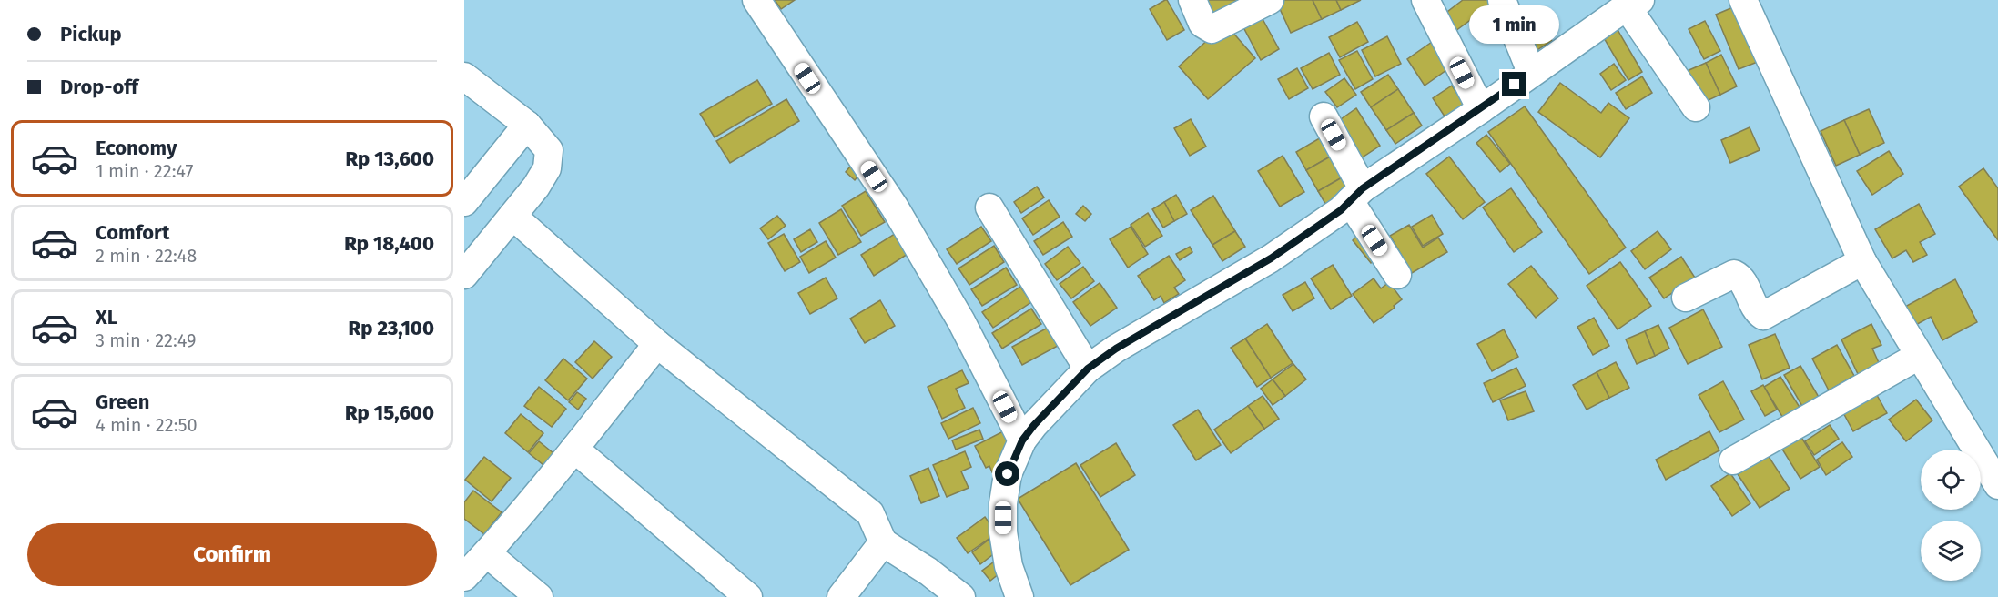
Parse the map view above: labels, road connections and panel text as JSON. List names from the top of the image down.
{
  "page": {
    "banner": ["Pickup", "Drop-off"],
    "bubble": "1 min",
    "list": [
      {
        "name": "Economy",
        "note": "1 min · 22:47",
        "value": "Rp 13,600"
      },
      {
        "name": "Comfort",
        "note": "2 min · 22:48",
        "value": "Rp 18,400"
      },
      {
        "name": "XL",
        "note": "3 min · 22:49",
        "value": "Rp 23,100"
      },
      {
        "name": "Green",
        "note": "4 min · 22:50",
        "value": "Rp 15,600"
      }
    ],
    "buttons": "Confirm"
  }
}
